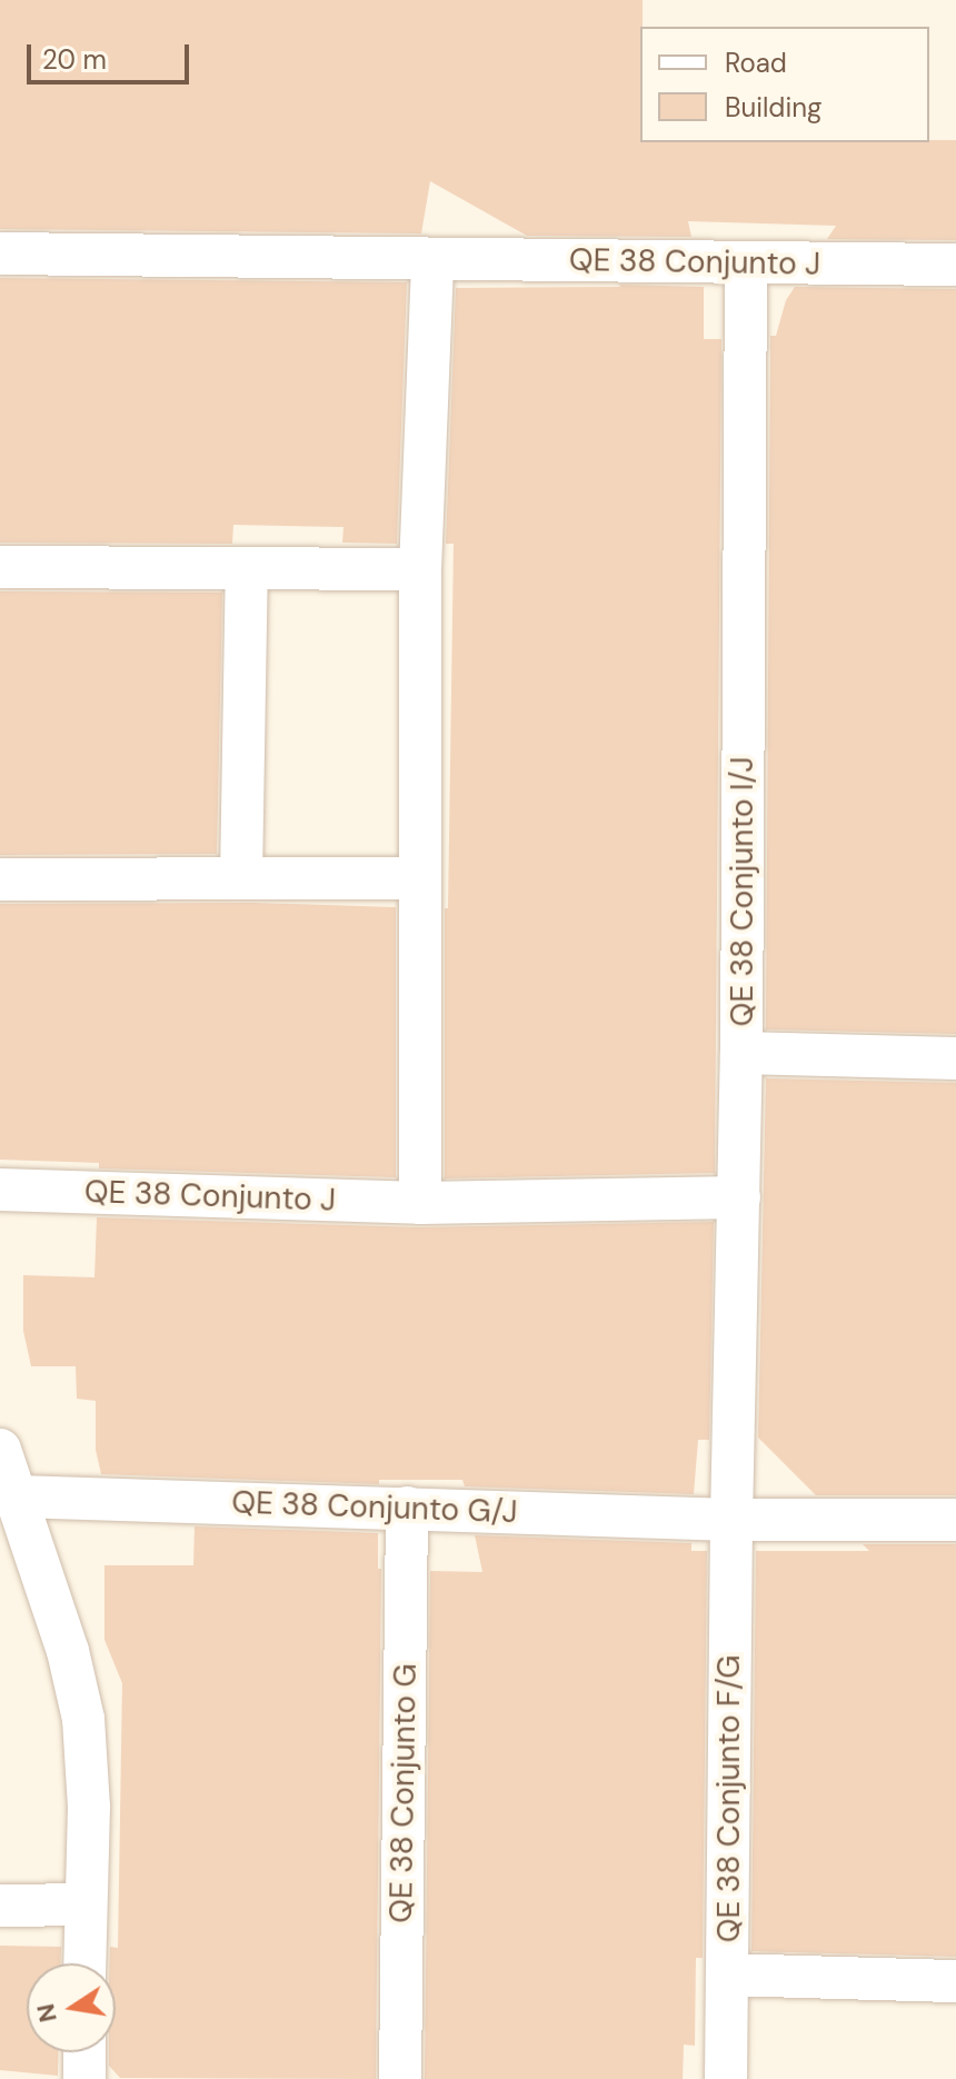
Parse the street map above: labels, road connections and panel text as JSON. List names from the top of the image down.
{
  "streets": {
    "street": [
      "QE 38 Conjunto J",
      "QE 38 Conjunto I/J",
      "QE 38 Conjunto G/J",
      "QE 38 Conjunto G",
      "QE 38 Conjunto F/G"
    ]
  },
  "crossings": [
    ["QE 38 Conjunto J", "QE 38 Conjunto I/J"],
    ["QE 38 Conjunto I/J", "QE 38 Conjunto G/J"],
    ["QE 38 Conjunto I/J", "QE 38 Conjunto F/G"],
    ["QE 38 Conjunto G/J", "QE 38 Conjunto G"],
    ["QE 38 Conjunto G/J", "QE 38 Conjunto F/G"]
  ],
  "legend": ["Road", "Building"],
  "scale_bar": "20 m",
  "north": "left"
}
